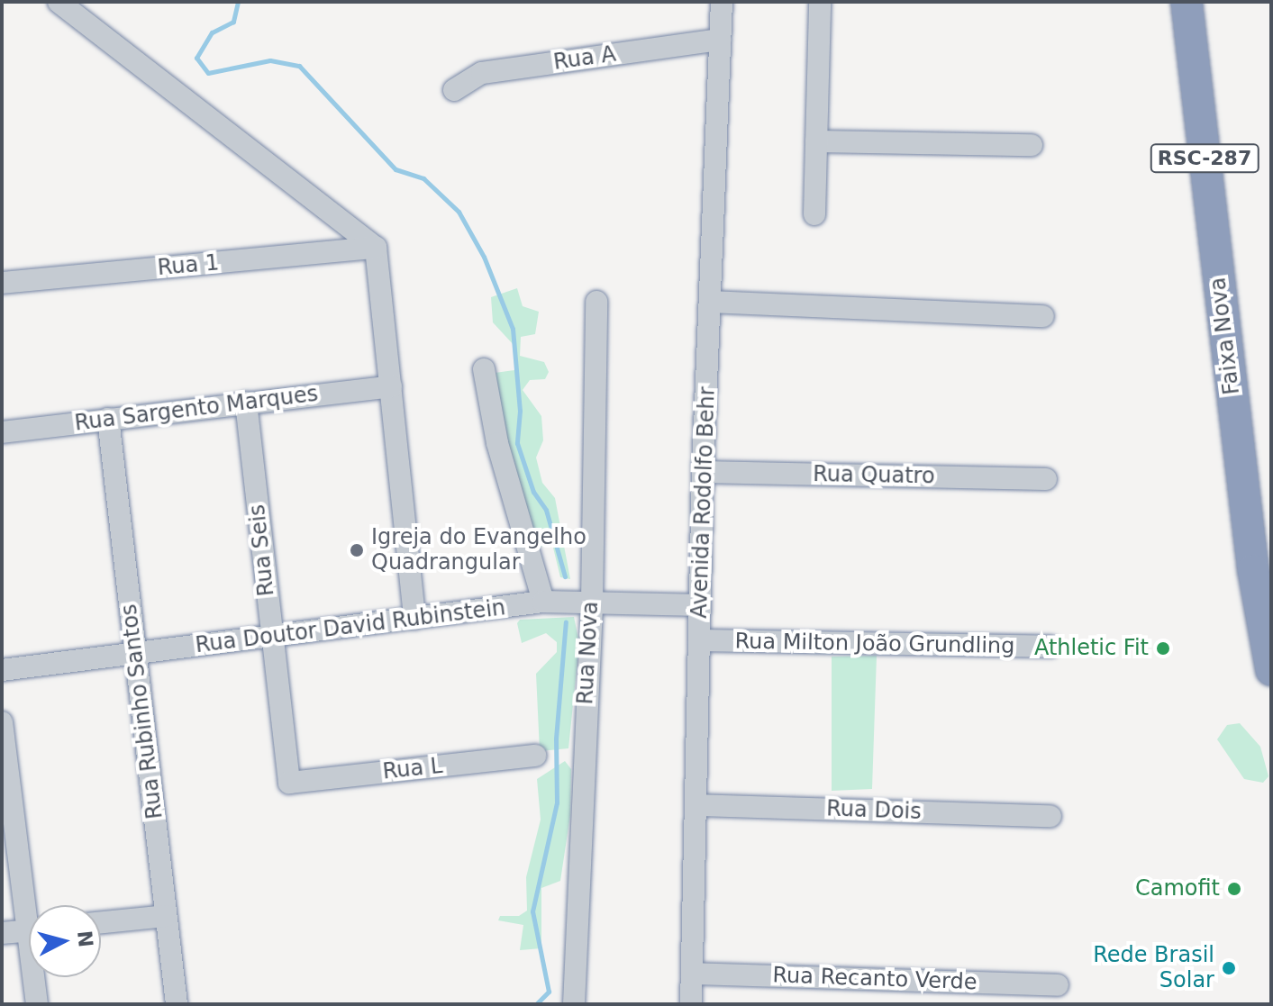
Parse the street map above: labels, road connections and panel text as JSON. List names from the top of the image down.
{
  "streets": {
    "highway": ["RSC-287", "Faixa Nova"],
    "street": [
      "Rua A",
      "Rua 1",
      "Rua Sargento Marques",
      "Rua Quatro",
      "Avenida Rodolfo Behr",
      "Rua Seis",
      "Rua Doutor David Rubinstein",
      "Rua Milton João Grundling",
      "Rua Nova",
      "Rua Rubinho Santos",
      "Rua L",
      "Rua Dois",
      "Rua Recanto Verde"
    ]
  },
  "crossings": [
    ["Rua A", "Avenida Rodolfo Behr"],
    ["Rua Sargento Marques", "Rua Seis"],
    ["Rua Sargento Marques", "Rua Rubinho Santos"],
    ["Rua Quatro", "Avenida Rodolfo Behr"],
    ["Avenida Rodolfo Behr", "Rua Doutor David Rubinstein"],
    ["Avenida Rodolfo Behr", "Rua Milton João Grundling"],
    ["Avenida Rodolfo Behr", "Rua Dois"],
    ["Avenida Rodolfo Behr", "Rua Recanto Verde"],
    ["Rua Seis", "Rua Doutor David Rubinstein"],
    ["Rua Seis", "Rua L"],
    ["Rua Doutor David Rubinstein", "Rua Nova"],
    ["Rua Doutor David Rubinstein", "Rua Rubinho Santos"]
  ],
  "places": [
    "Igreja do Evangelho Quadrangular",
    "Athletic Fit",
    "Camofit",
    "Rede Brasil Solar"
  ],
  "north": "right"
}
